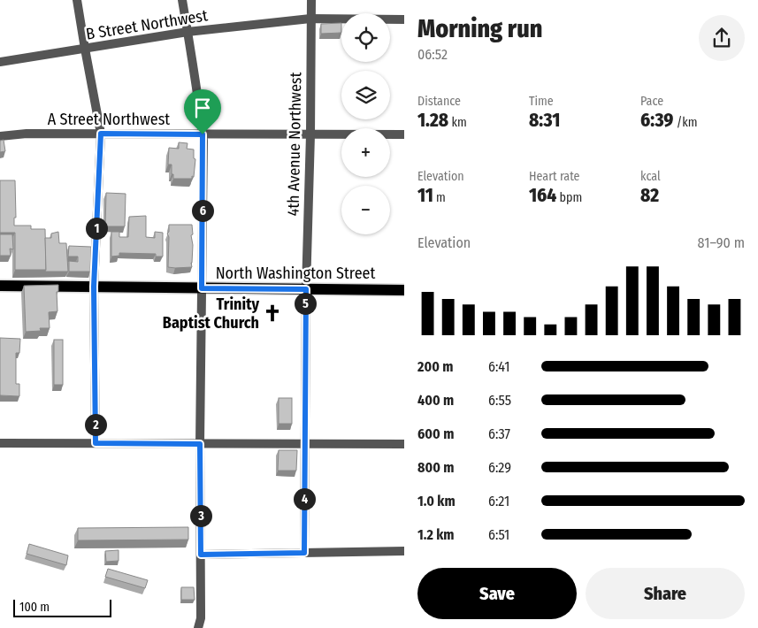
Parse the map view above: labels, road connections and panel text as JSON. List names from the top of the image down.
{
  "streets": {
    "main road": ["North Washington Street"],
    "street": ["B Street Northwest", "A Street Northwest", "4th Avenue Northwest"]
  },
  "crossings": [
    ["B Street Northwest", "4th Avenue Northwest"],
    ["A Street Northwest", "4th Avenue Northwest"],
    ["4th Avenue Northwest", "North Washington Street"]
  ],
  "places": {
    "church": ["Trinity Baptist Church"]
  },
  "scale_bar": "100 m",
  "page": {
    "heading": ["Morning run", "06:52"],
    "map_buttons": ["+", "−"],
    "stats": [
      ["Distance", "1.28 km"],
      ["Time", "8:31"],
      ["Pace", "6:39 /km"],
      ["Elevation", "11 m"],
      ["Heart rate", "164 bpm"],
      ["kcal", "82"]
    ],
    "pins": [
      "6",
      "1",
      "5",
      "2",
      "4",
      "3"
    ],
    "chart": ["Elevation", "81–90 m"],
    "list": [
      {
        "name": "200 m",
        "note": "6:41"
      },
      {
        "name": "400 m",
        "note": "6:55"
      },
      {
        "name": "600 m",
        "note": "6:37"
      },
      {
        "name": "800 m",
        "note": "6:29"
      },
      {
        "name": "1.0 km",
        "note": "6:21"
      },
      {
        "name": "1.2 km",
        "note": "6:51"
      }
    ],
    "buttons": ["Save", "Share"],
    "scale": "100 m"
  }
}
